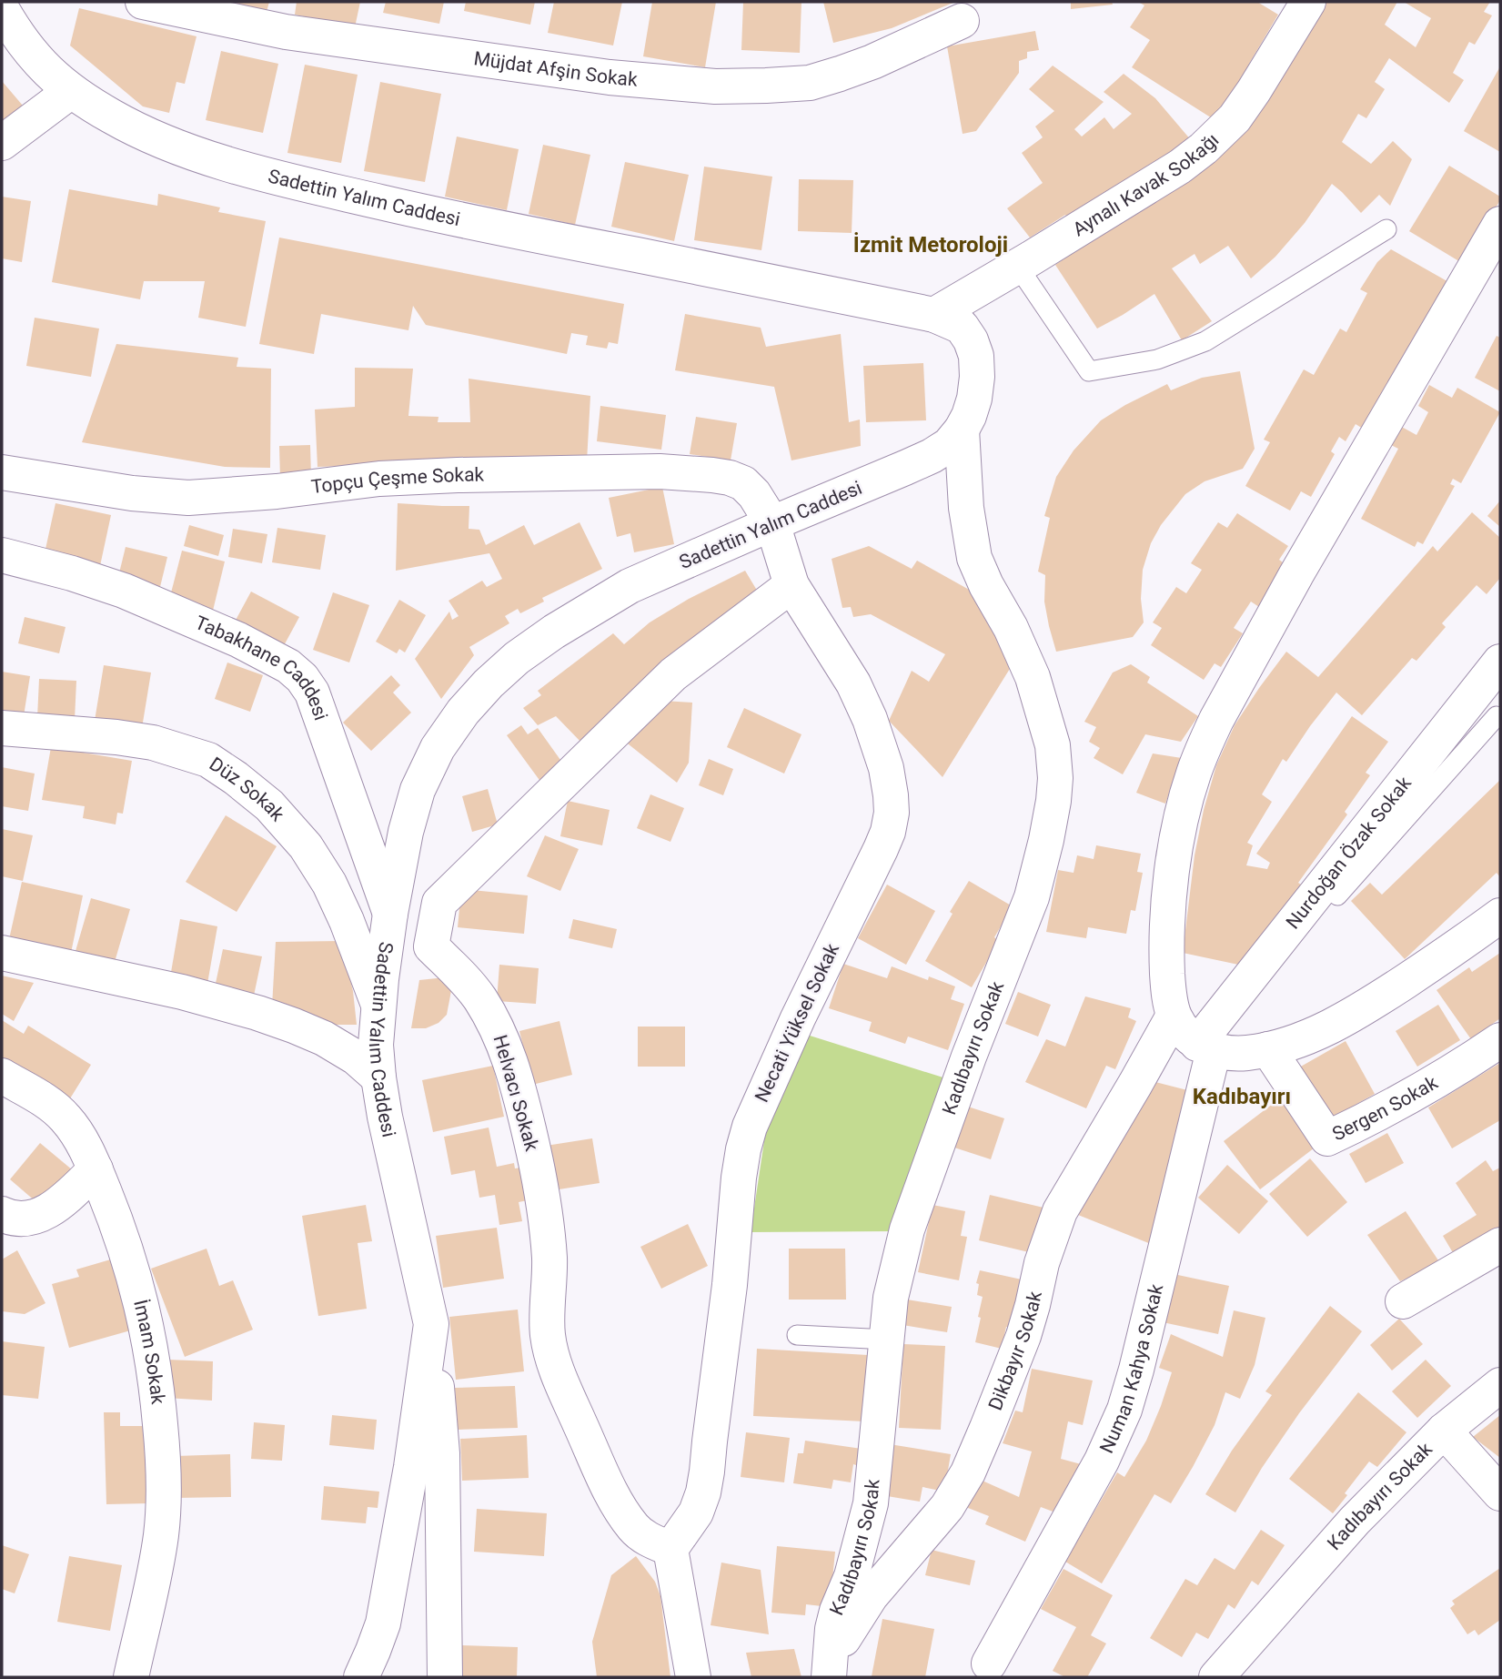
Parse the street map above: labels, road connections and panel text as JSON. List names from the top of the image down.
{
  "streets": {
    "street": [
      "Müjdat Afşin Sokak",
      "Aynalı Kavak Sokağı",
      "Sadettin Yalım Caddesi",
      "Topçu Çeşme Sokak",
      "Tabakhane Caddesi",
      "Düz Sokak",
      "Nurdoğan Özak Sokak",
      "Necati Yüksel Sokak",
      "Kadıbayırı Sokak",
      "Helvacı Sokak",
      "Sergen Sokak",
      "Dikbayır Sokak",
      "İmam Sokak",
      "Numan Kahya Sokak"
    ]
  },
  "crossings": [
    ["Aynalı Kavak Sokağı", "Sadettin Yalım Caddesi"],
    ["Sadettin Yalım Caddesi", "Topçu Çeşme Sokak"],
    ["Sadettin Yalım Caddesi", "Tabakhane Caddesi"],
    ["Sadettin Yalım Caddesi", "Düz Sokak"],
    ["Sadettin Yalım Caddesi", "Necati Yüksel Sokak"],
    ["Sadettin Yalım Caddesi", "Kadıbayırı Sokak"],
    ["Topçu Çeşme Sokak", "Necati Yüksel Sokak"],
    ["Nurdoğan Özak Sokak", "Numan Kahya Sokak"],
    ["Necati Yüksel Sokak", "Helvacı Sokak"],
    ["Kadıbayırı Sokak", "Dikbayır Sokak"]
  ],
  "districts": ["İzmit Metoroloji", "Kadıbayırı"]
}
